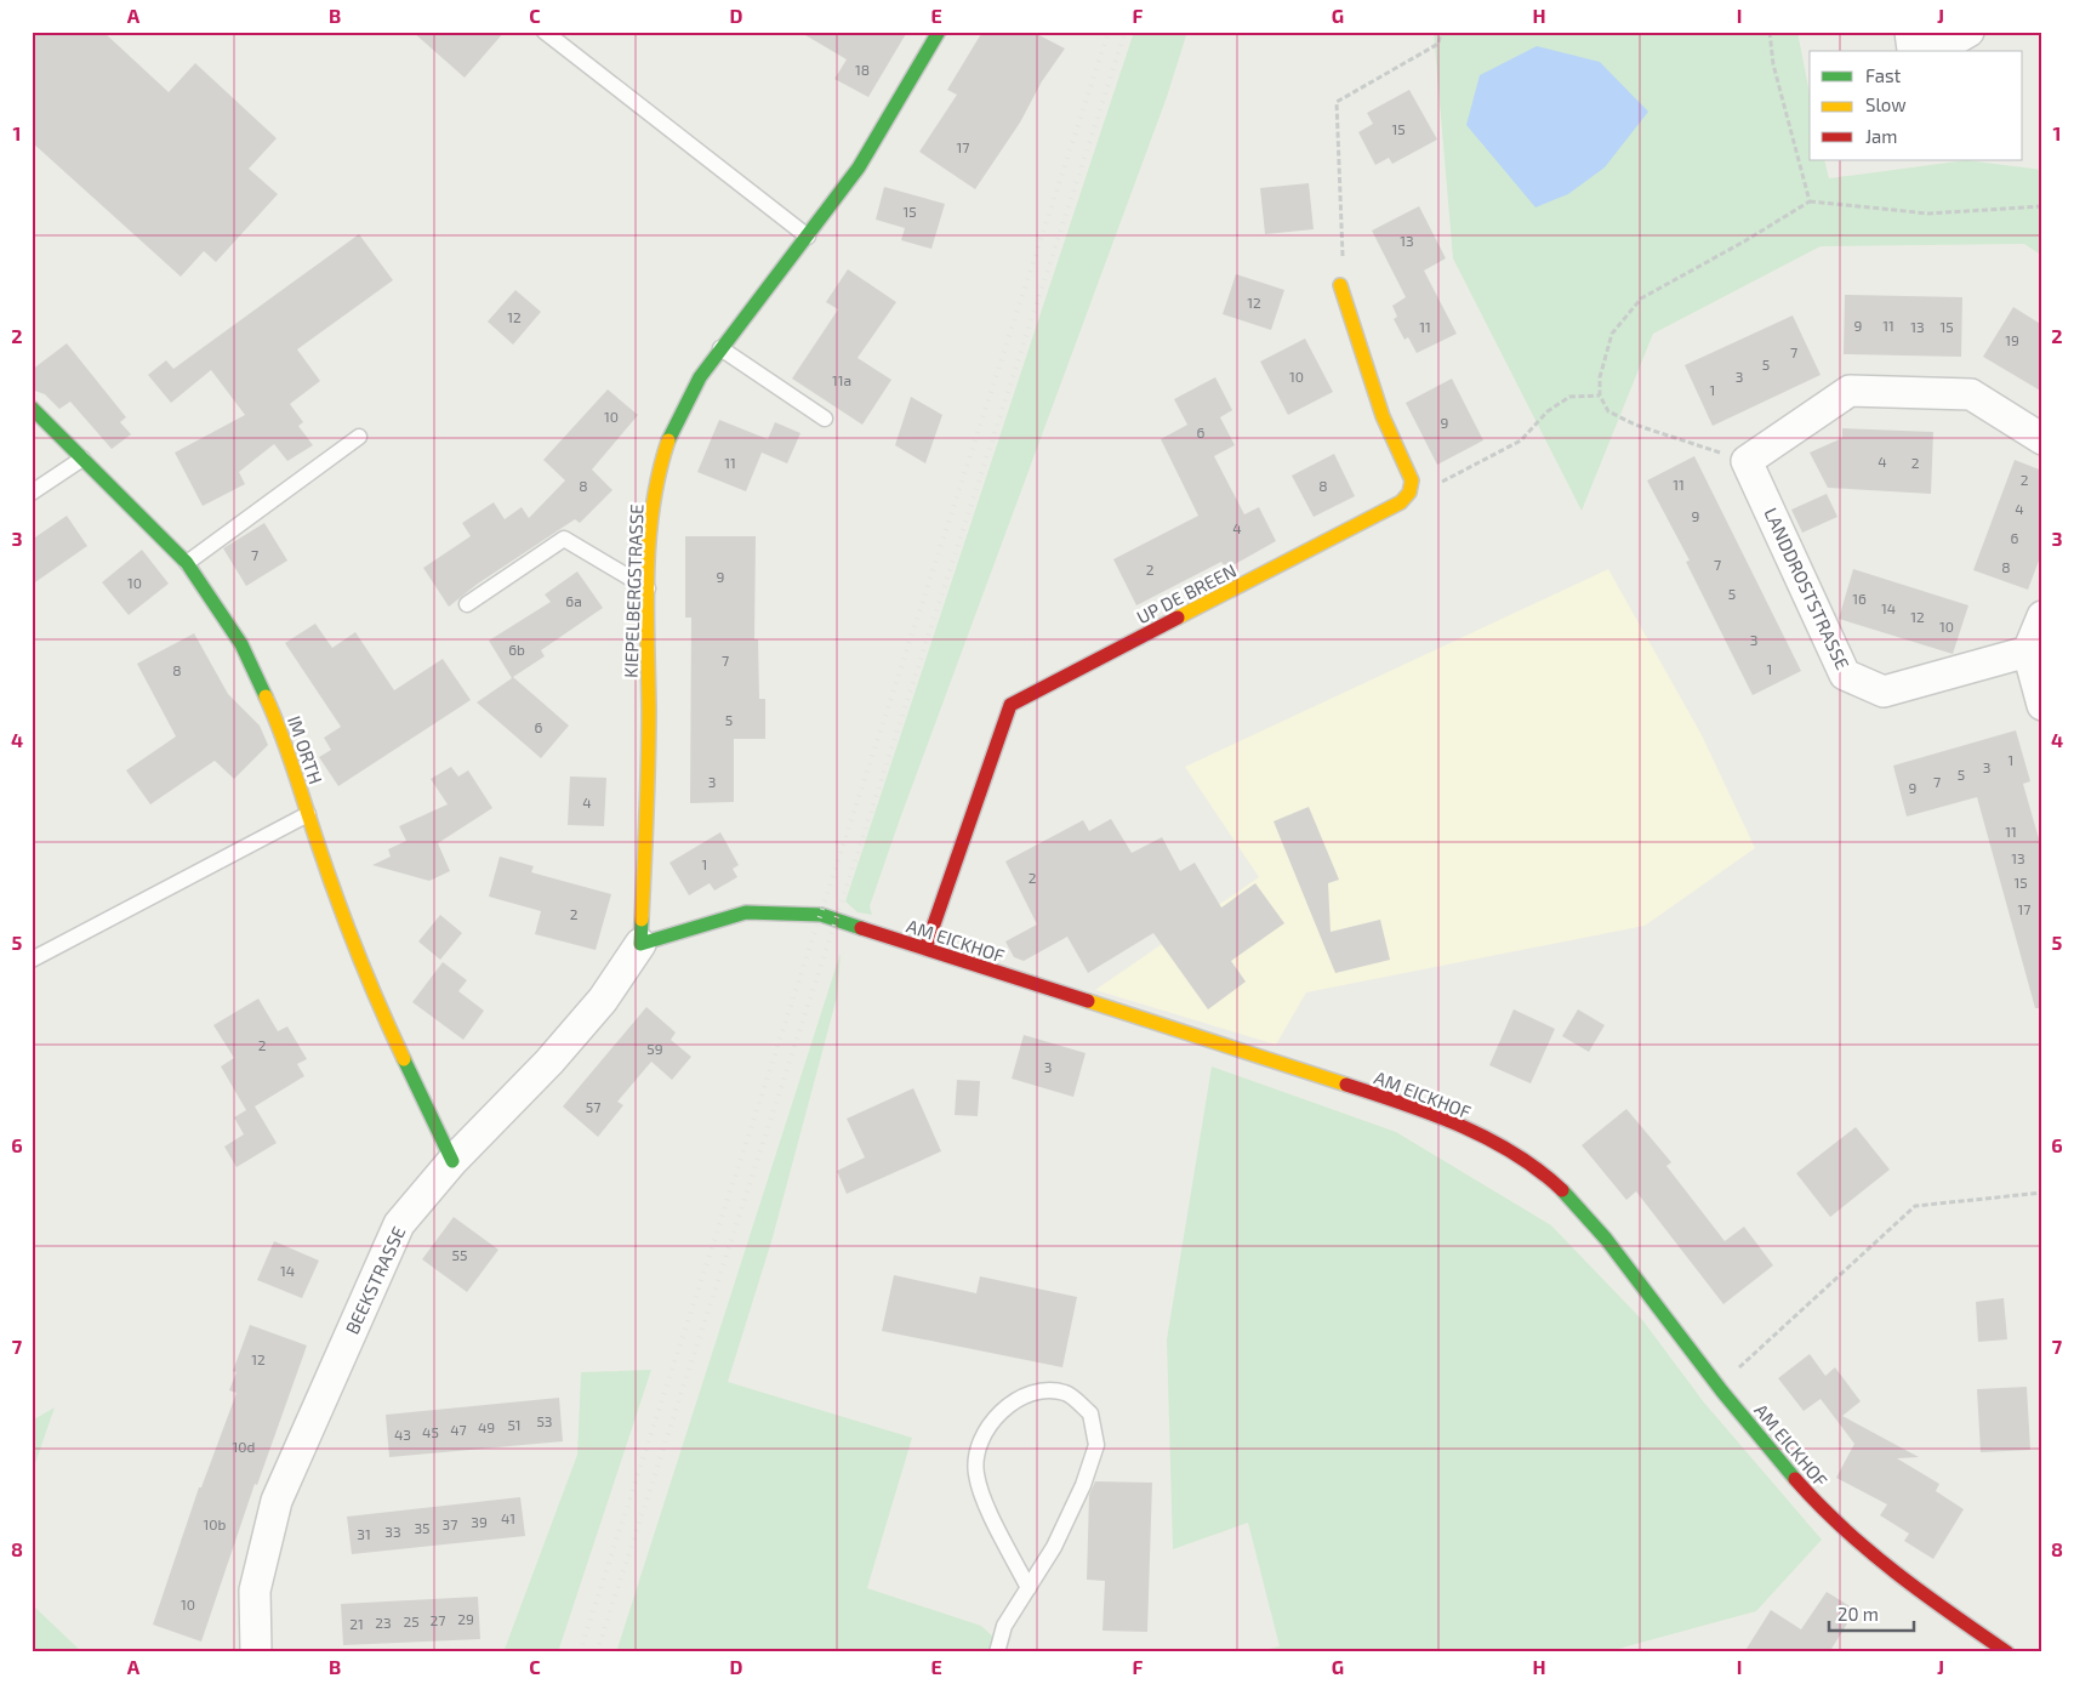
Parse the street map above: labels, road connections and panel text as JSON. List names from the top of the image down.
{
  "streets": {
    "street": [
      "LANDDROSTSTRASSE",
      "KIEPELBERGSTRASSE",
      "UP DE BREEN",
      "IM ORTH",
      "AM EICKHOF",
      "BEEKSTRASSE"
    ]
  },
  "crossings": [
    ["KIEPELBERGSTRASSE", "AM EICKHOF"],
    ["KIEPELBERGSTRASSE", "BEEKSTRASSE"],
    ["UP DE BREEN", "AM EICKHOF"],
    ["IM ORTH", "BEEKSTRASSE"],
    ["AM EICKHOF", "BEEKSTRASSE"]
  ],
  "house_numbers": [
    "18",
    "15",
    "17",
    "15",
    "13",
    "12",
    "12",
    "9",
    "11",
    "11",
    "13",
    "15",
    "19",
    "7",
    "5",
    "10",
    "3",
    "11a",
    "1",
    "10",
    "9",
    "6",
    "4",
    "11",
    "2",
    "2",
    "11",
    "8",
    "8",
    "4",
    "9",
    "4",
    "6",
    "7",
    "7",
    "8",
    "2",
    "9",
    "10",
    "5",
    "16",
    "6a",
    "14",
    "12",
    "10",
    "3",
    "6b",
    "7",
    "1",
    "8",
    "5",
    "6",
    "1",
    "3",
    "5",
    "3",
    "7",
    "9",
    "4",
    "11",
    "13",
    "1",
    "2",
    "15",
    "17",
    "2",
    "2",
    "59",
    "3",
    "57",
    "55",
    "14",
    "12",
    "53",
    "51",
    "49",
    "47",
    "45",
    "43",
    "10d",
    "41",
    "39",
    "10b",
    "37",
    "35",
    "33",
    "31",
    "10",
    "29",
    "27",
    "25",
    "23",
    "21"
  ],
  "legend": ["Fast", "Slow", "Jam"],
  "scale_bar": "20 m",
  "grid": {
    "columns": [
      "A",
      "B",
      "C",
      "D",
      "E",
      "F",
      "G",
      "H",
      "I",
      "J"
    ],
    "rows": [
      "1",
      "2",
      "3",
      "4",
      "5",
      "6",
      "7",
      "8"
    ]
  }
}
